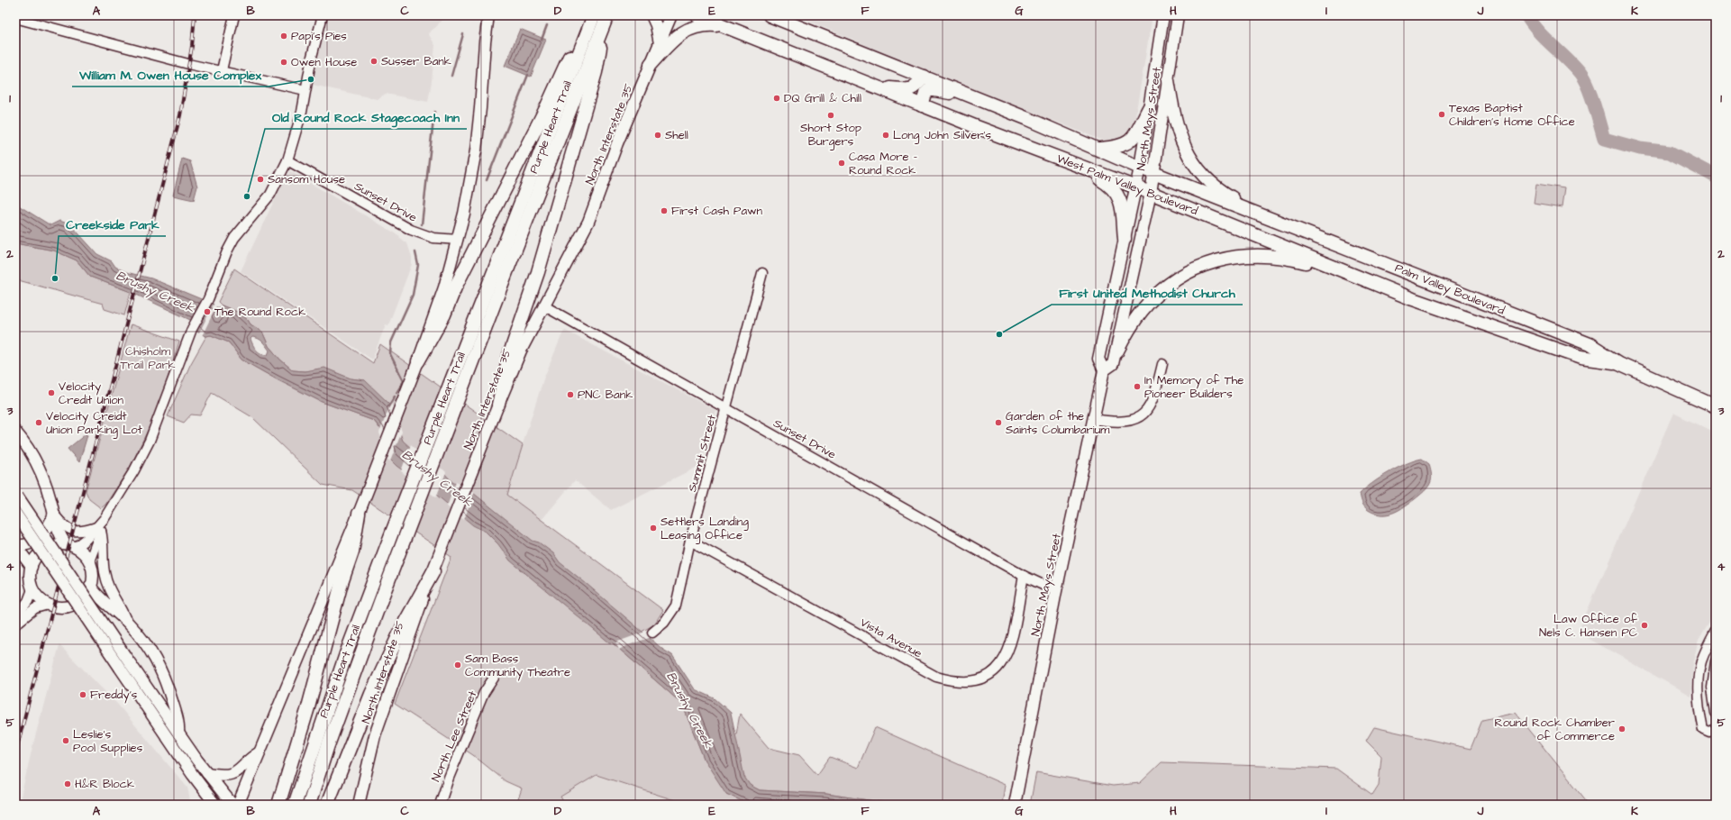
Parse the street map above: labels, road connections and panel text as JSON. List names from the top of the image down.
{
  "streets": {
    "highway": ["Purple Heart Trail", "West Palm Valley Boulevard", "Palm Valley Boulevard"],
    "main road": ["North Mays Street", "North Interstate 35"],
    "street": [
      "Sunset Drive",
      "Summit Street",
      "Vista Avenue",
      "North Lee Street"
    ]
  },
  "crossings": [
    ["North Mays Street", "West Palm Valley Boulevard"],
    ["North Mays Street", "Sunset Drive"],
    ["North Interstate 35", "Sunset Drive"],
    ["West Palm Valley Boulevard", "Palm Valley Boulevard"],
    ["Sunset Drive", "Summit Street"],
    ["Sunset Drive", "Vista Avenue"],
    ["Summit Street", "Vista Avenue"]
  ],
  "water": ["Brushy Creek"],
  "parks": ["Chisholm Trail Park"],
  "places": [
    "Papi's Pies",
    "Susser Bank",
    "Owen House",
    "William M. Owen House Complex",
    "DQ Grill & Chill",
    "Texas Baptist Children's Home Office",
    "Short Stop Burgers",
    "Shell",
    "Long John Silver's",
    "Casa More - Round Rock",
    "Sansom House",
    "Old Round Rock Stagecoach Inn",
    "First Cash Pawn",
    "Creekside Park",
    "The Round Rock",
    "First United Methodist Church",
    "In Memory of The Pioneer Builders",
    "Velocity Credit Union",
    "PNC Bank",
    "Velocity Creidt Union Parking Lot",
    "Garden of the Saints Columbarium",
    "Settlers Landing Leasing Office",
    "Law Office of Nels C. Hansen PC",
    "Sam Bass Community Theatre",
    "Freddy's",
    "Round Rock Chamber of Commerce",
    "Leslie's Pool Supplies",
    "H&R Block"
  ],
  "grid": {
    "columns": [
      "A",
      "B",
      "C",
      "D",
      "E",
      "F",
      "G",
      "H",
      "I",
      "J",
      "K"
    ],
    "rows": [
      "1",
      "2",
      "3",
      "4",
      "5"
    ]
  }
}
